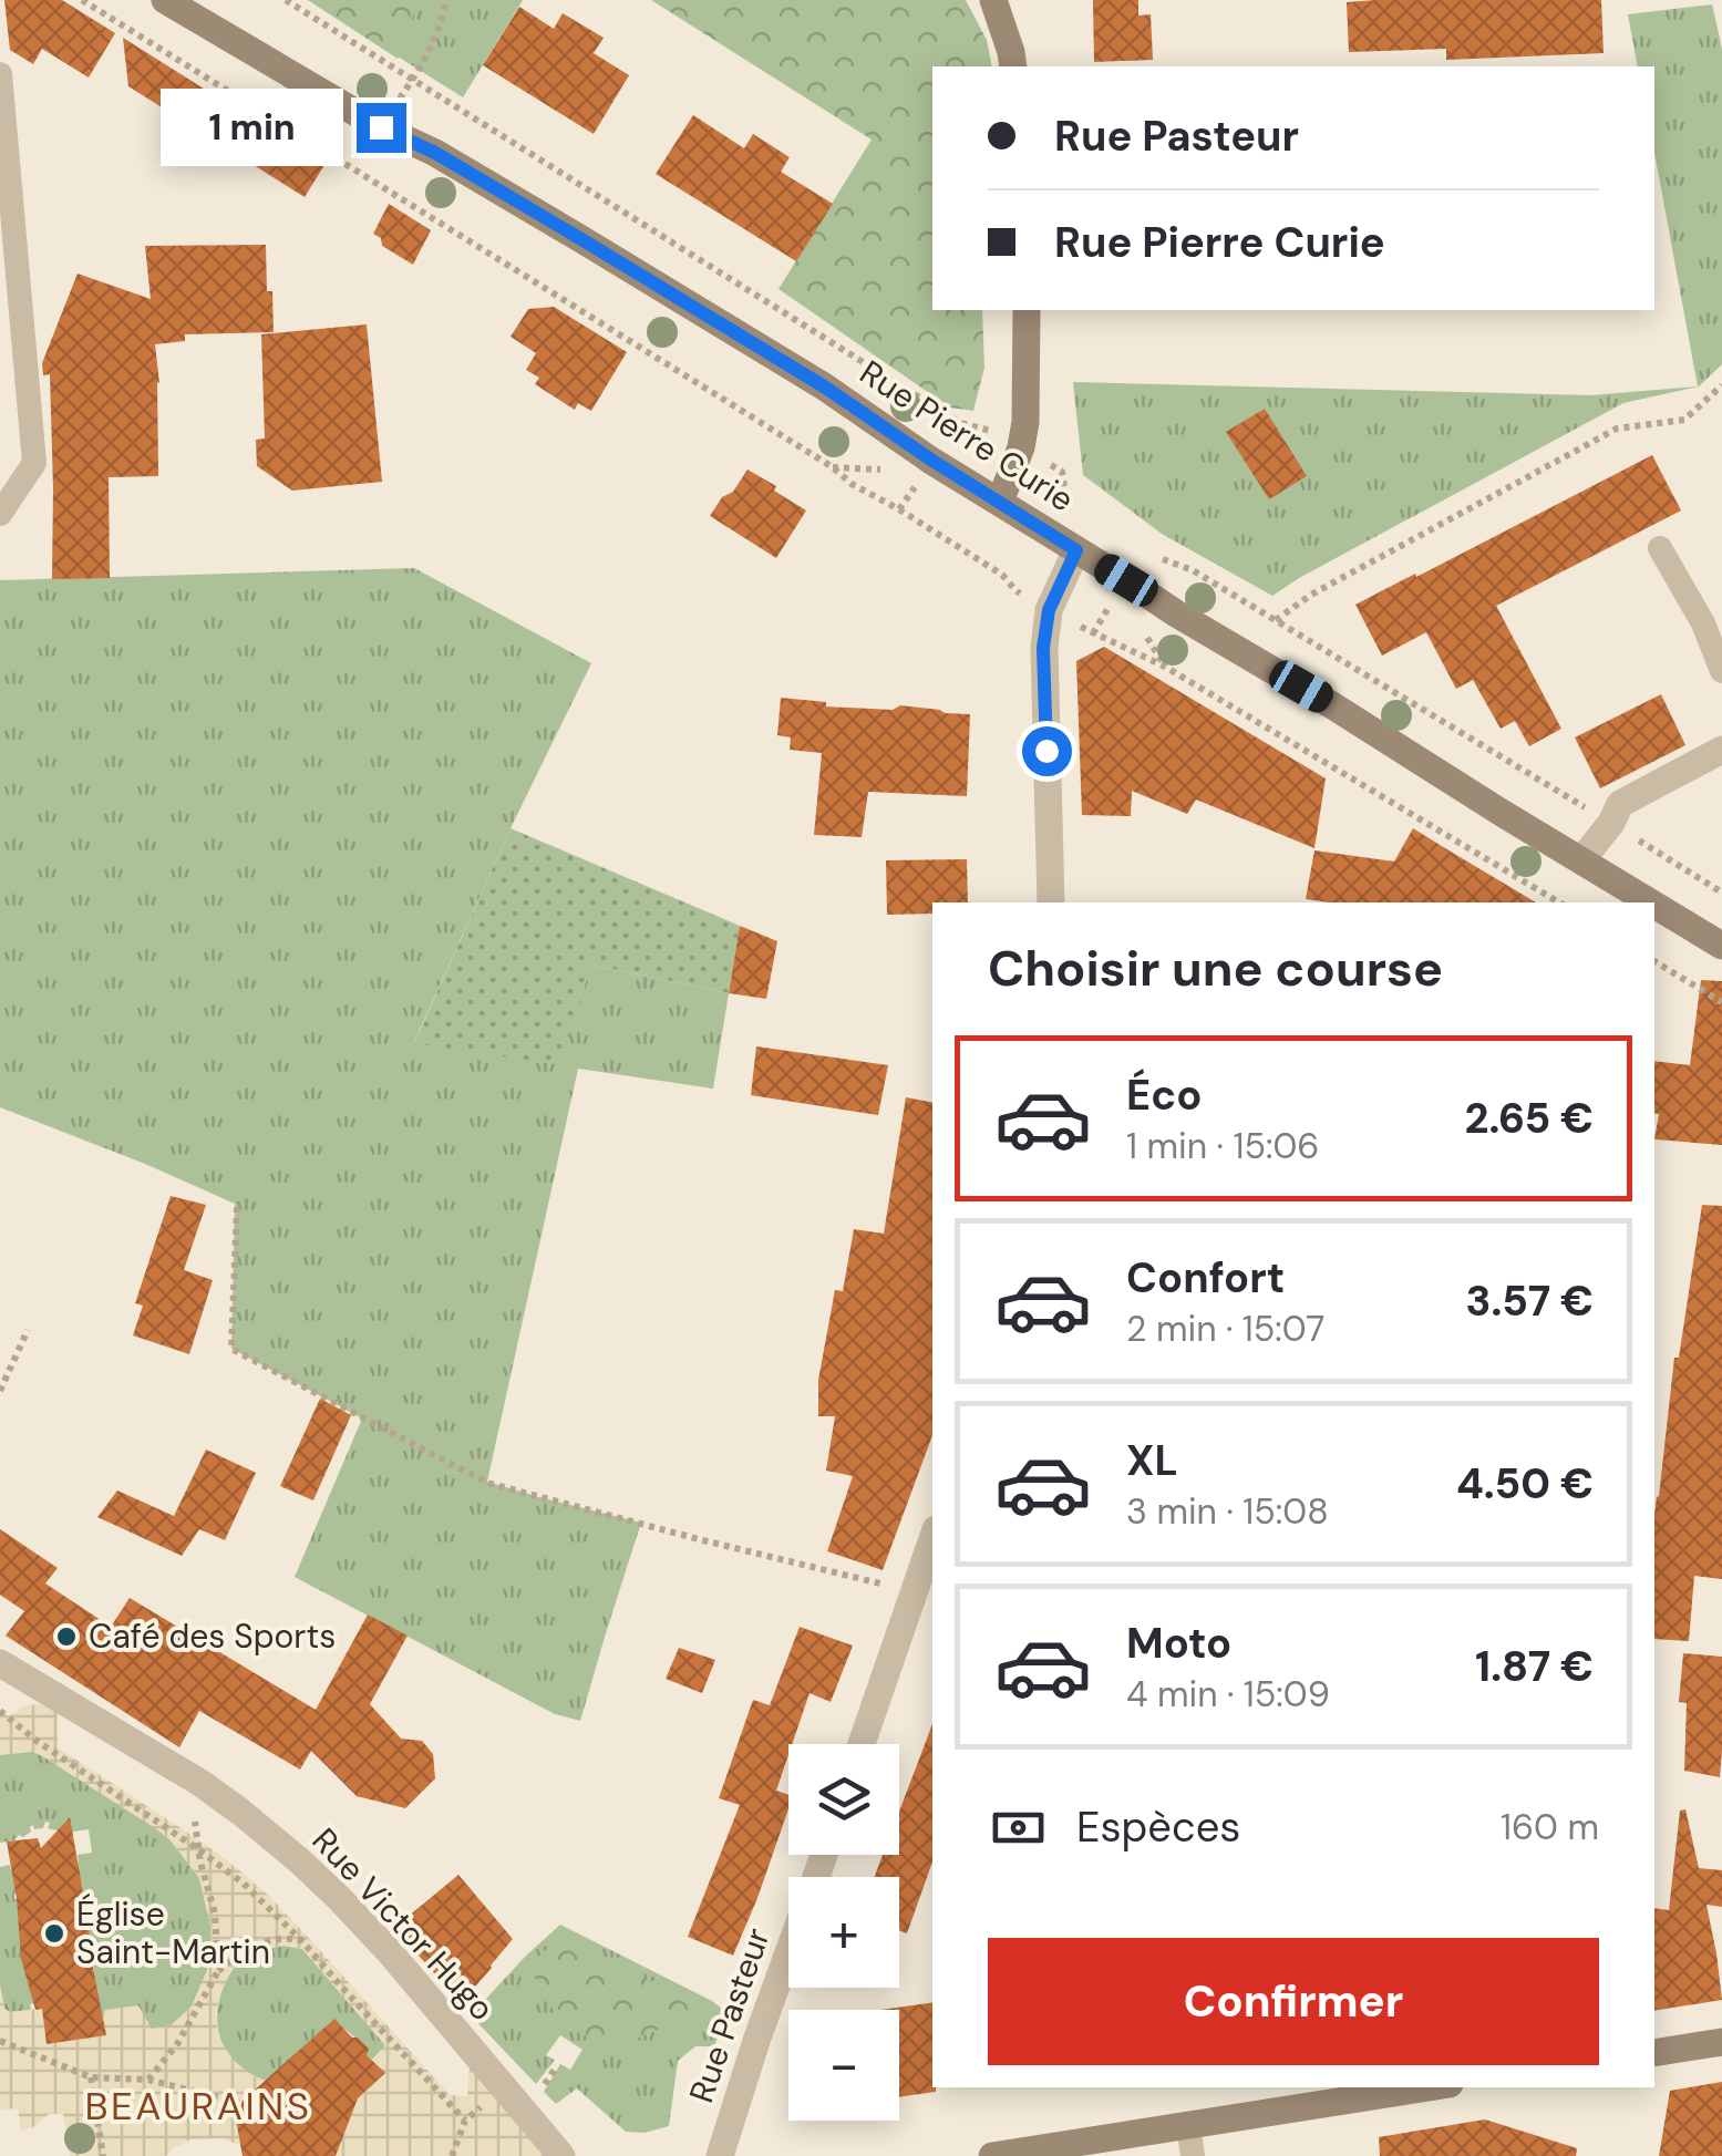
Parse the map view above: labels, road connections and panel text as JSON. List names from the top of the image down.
{
  "streets": {
    "main road": ["Rue Pierre Curie"],
    "street": ["Rue Victor Hugo", "Rue Pasteur"]
  },
  "districts": ["BEAURAINS"],
  "places": ["Café des Sports", "Église Saint-Martin"],
  "page": {
    "banner": ["Rue Pasteur", "Rue Pierre Curie"],
    "bubble": "1 min",
    "heading": "Choisir une course",
    "list": [
      {
        "name": "Éco",
        "note": "1 min · 15:06",
        "value": "2.65 €"
      },
      {
        "name": "Confort",
        "note": "2 min · 15:07",
        "value": "3.57 €"
      },
      {
        "name": "XL",
        "note": "3 min · 15:08",
        "value": "4.50 €"
      },
      {
        "name": "Moto",
        "note": "4 min · 15:09",
        "value": "1.87 €"
      }
    ],
    "map_buttons": ["+", "−"],
    "pay": ["Espèces", "160 m"],
    "buttons": "Confirmer"
  }
}
